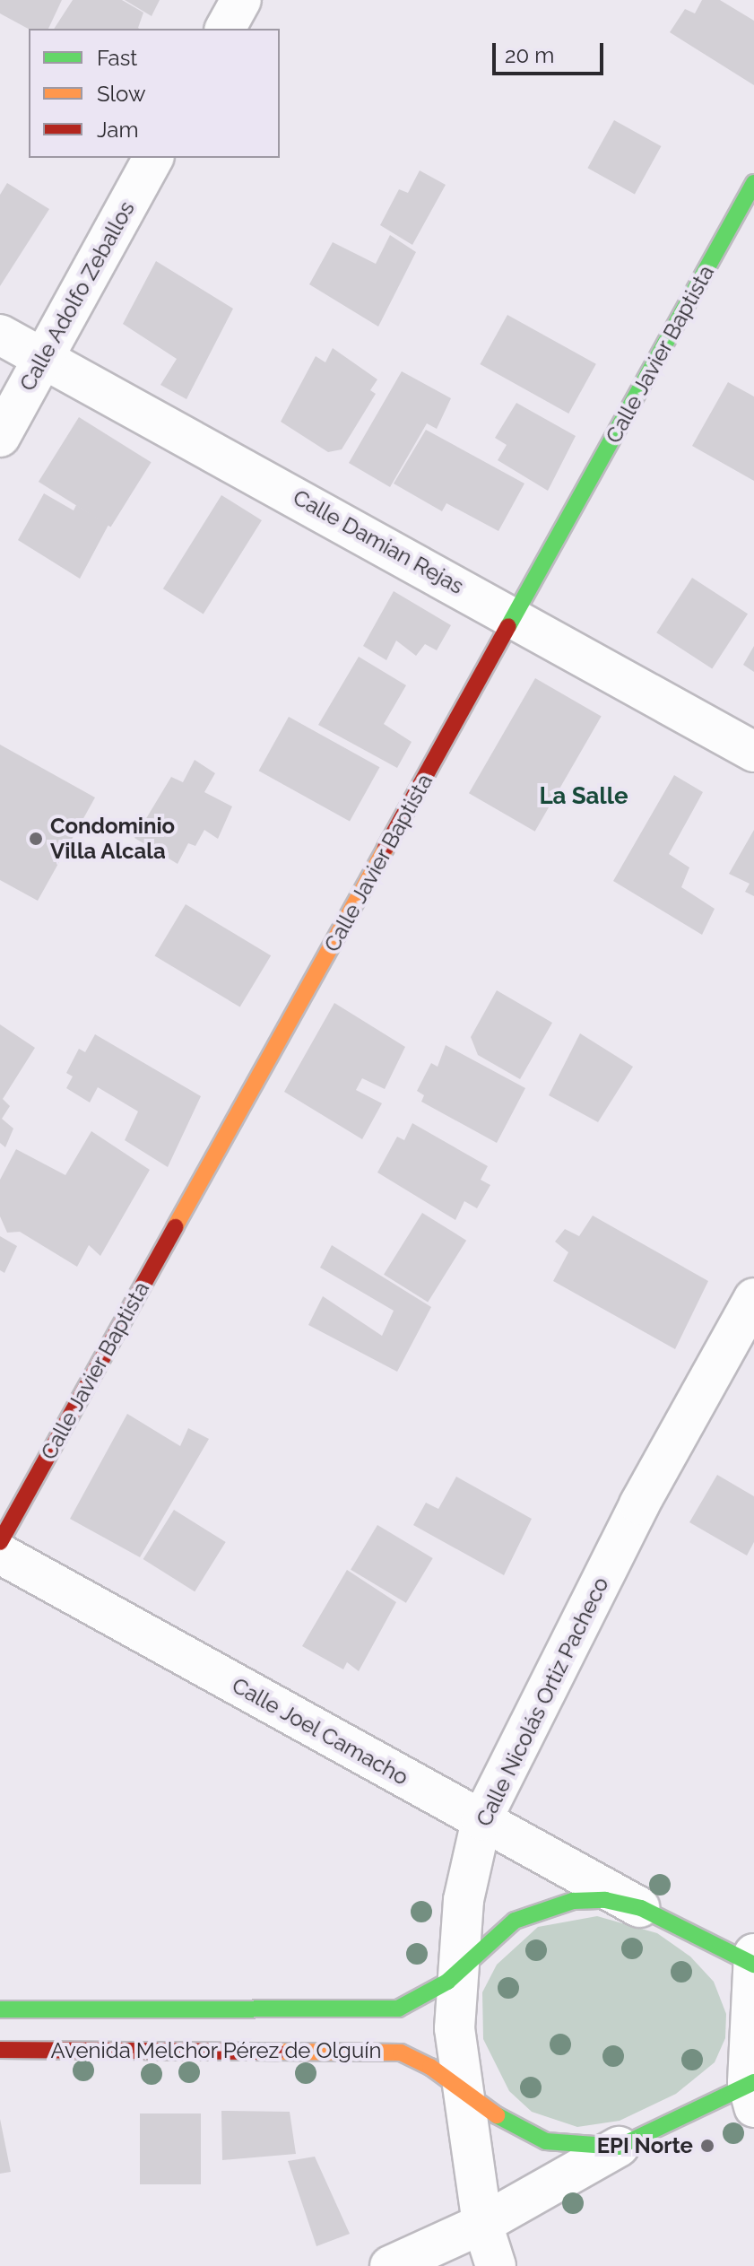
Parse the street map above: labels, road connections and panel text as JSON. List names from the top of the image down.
{
  "streets": {
    "main road": ["Calle Javier Baptista", "Avenida Melchor Pérez de Olguín"],
    "street": [
      "Calle Adolfo Zeballos",
      "Calle Damian Rejas",
      "Calle Nicolás Ortiz Pacheco",
      "Calle Joel Camacho"
    ]
  },
  "crossings": [
    ["Calle Adolfo Zeballos", "Calle Damian Rejas"],
    ["Calle Javier Baptista", "Calle Damian Rejas"],
    ["Calle Nicolás Ortiz Pacheco", "Calle Joel Camacho"],
    ["Calle Nicolás Ortiz Pacheco", "Avenida Melchor Pérez de Olguín"],
    ["Calle Joel Camacho", "Avenida Melchor Pérez de Olguín"]
  ],
  "districts": ["La Salle"],
  "places": ["Condominio Villa Alcala", "EPI Norte"],
  "legend": ["Fast", "Slow", "Jam"],
  "scale_bar": "20 m"
}
